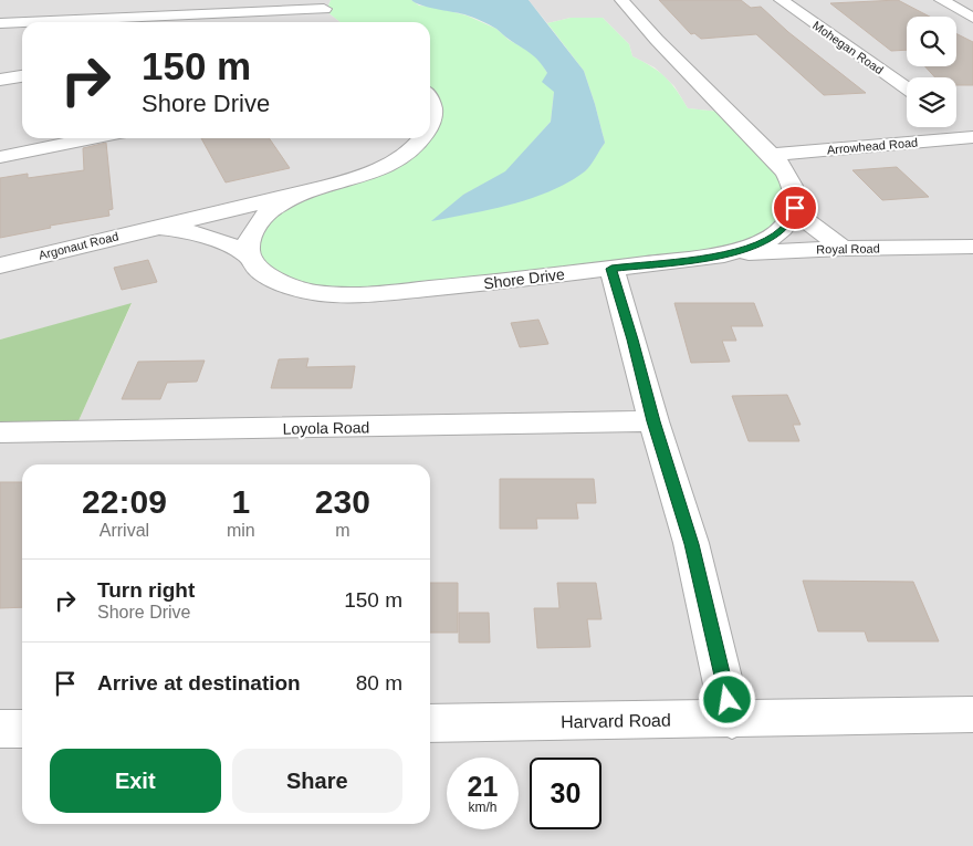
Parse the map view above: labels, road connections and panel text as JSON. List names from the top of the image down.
{
  "streets": {
    "street": [
      "Mohegan Road",
      "Arrowhead Road",
      "Argonaut Road",
      "Royal Road",
      "Shore Drive",
      "Loyola Road",
      "Harvard Road"
    ]
  },
  "crossings": [
    ["Argonaut Road", "Shore Drive"],
    ["Royal Road", "Shore Drive"]
  ],
  "page": {
    "turn": ["150 m", "Shore Drive"],
    "eta": [
      "22:09",
      "Arrival",
      "1",
      "min",
      "230",
      "m"
    ],
    "list": [
      {
        "name": "Turn right",
        "note": "Shore Drive",
        "value": "150 m"
      },
      {
        "name": "Arrive at destination",
        "value": "80 m"
      }
    ],
    "buttons": ["Exit", "Share"],
    "speed": "21 km/h",
    "limit": "30"
  }
}
